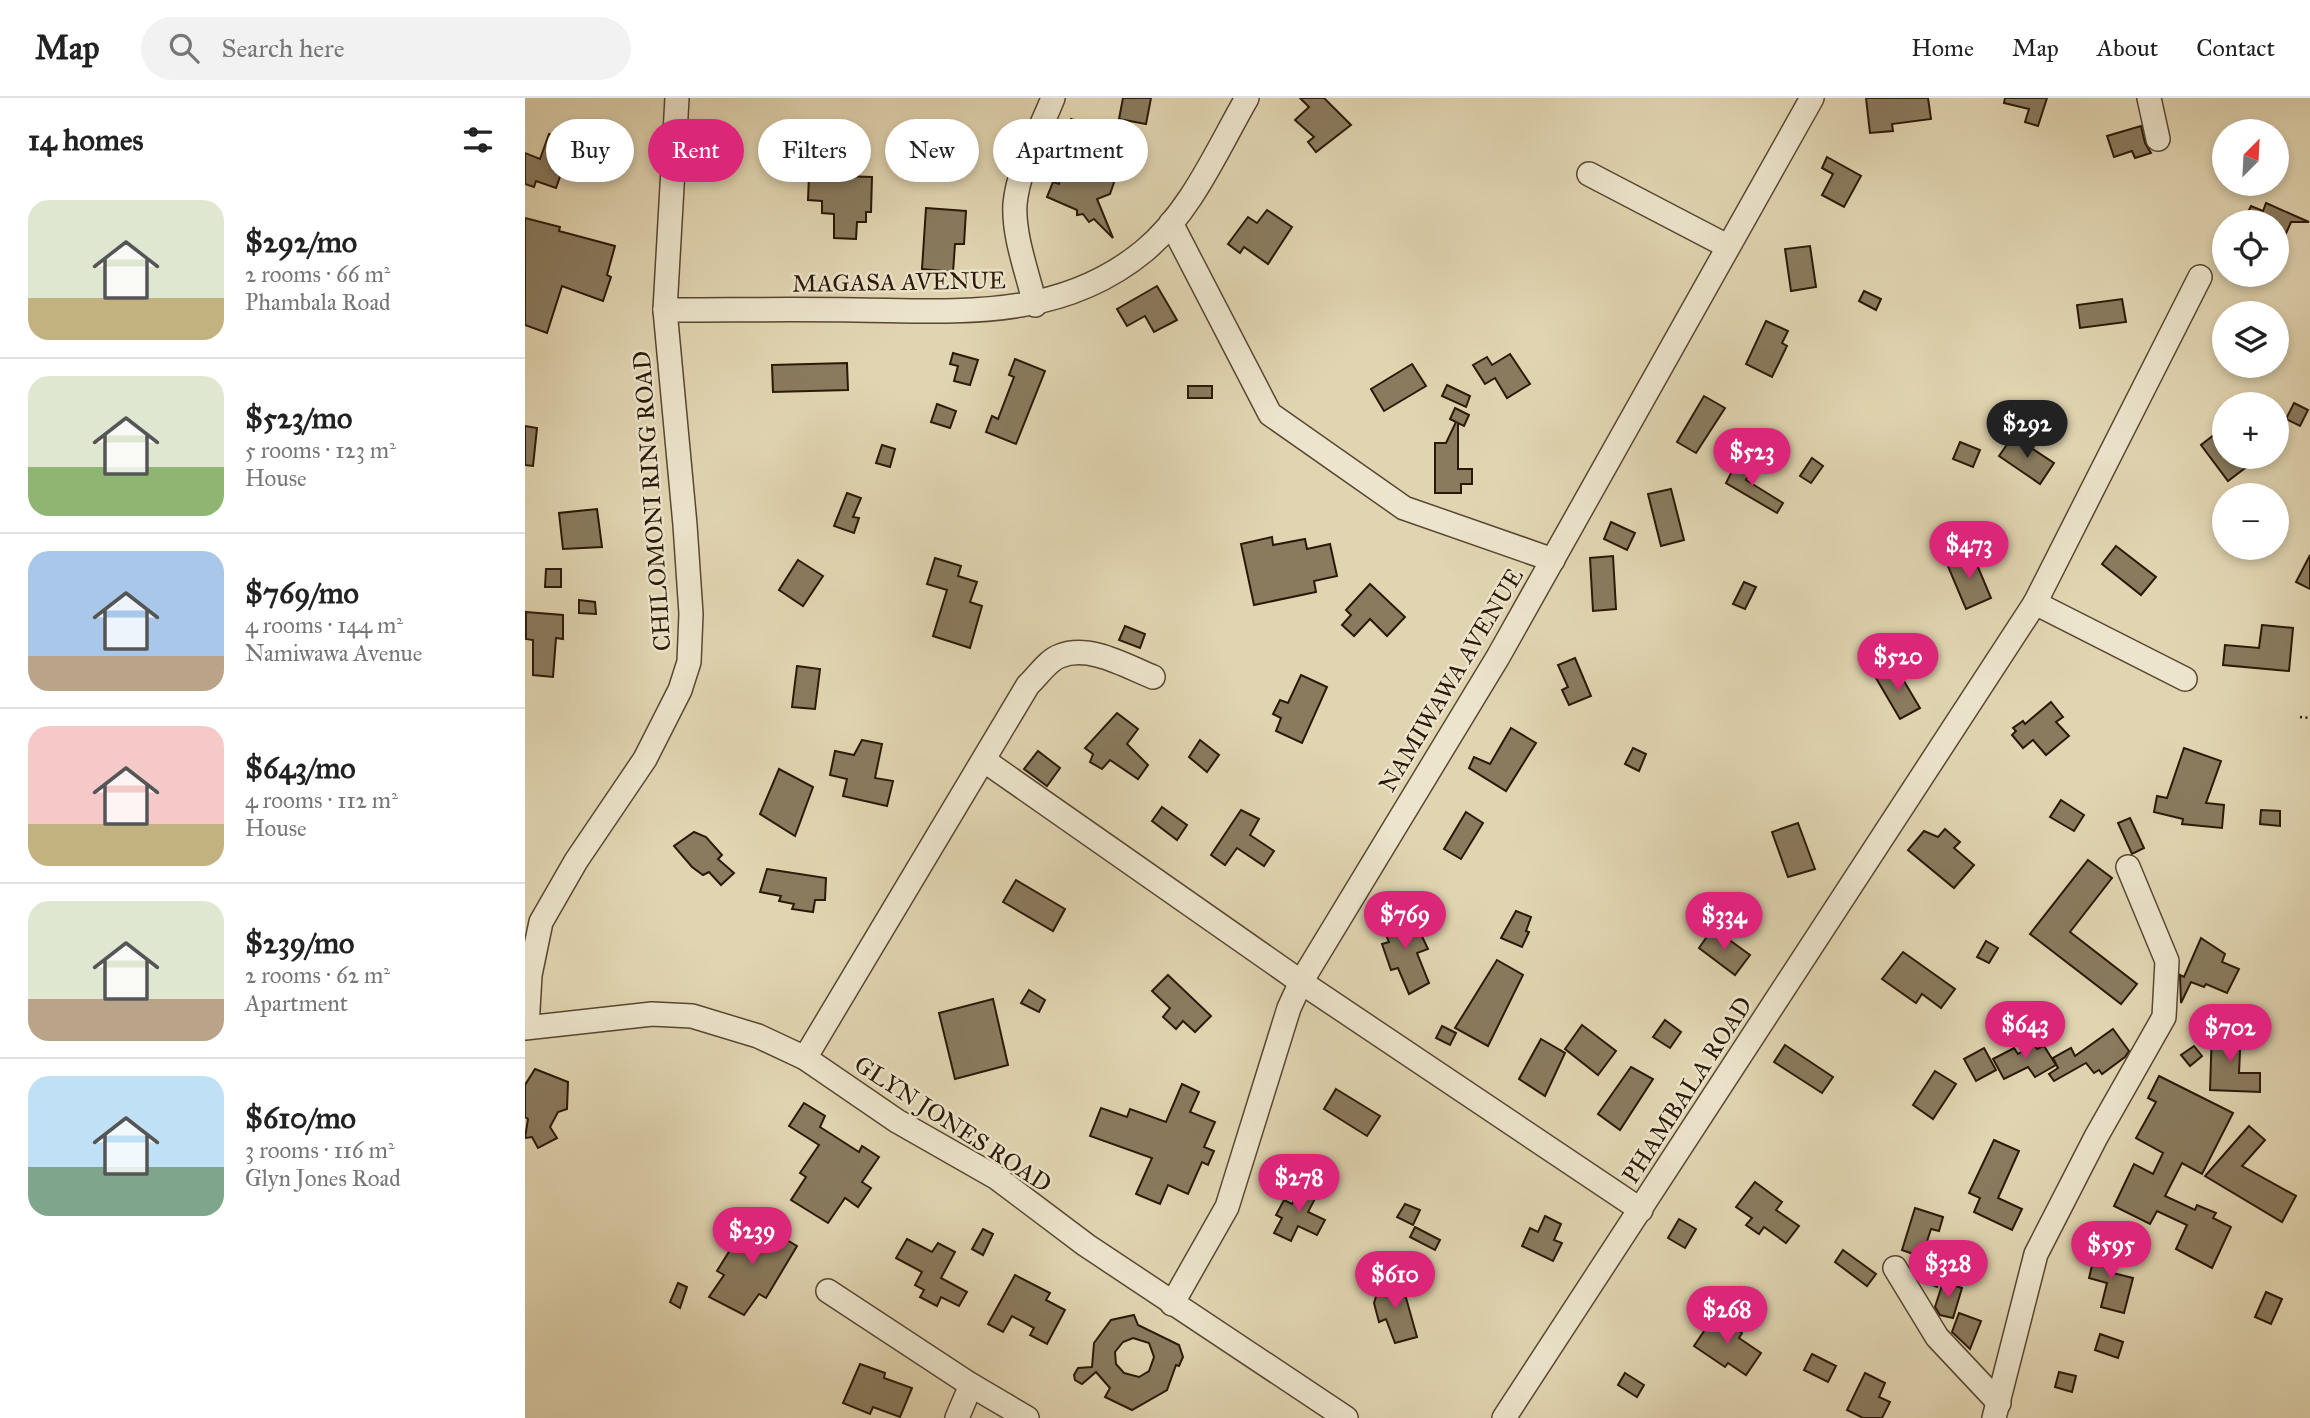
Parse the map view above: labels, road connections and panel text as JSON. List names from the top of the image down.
{
  "streets": {
    "street": [
      "MAGASA AVENUE",
      "CHILOMONI RING ROAD",
      "NAMIWAWA AVENUE",
      "PHAMBALA ROAD",
      "GLYN JONES ROAD"
    ]
  },
  "crossings": [
    ["MAGASA AVENUE", "CHILOMONI RING ROAD"],
    ["CHILOMONI RING ROAD", "GLYN JONES ROAD"],
    ["NAMIWAWA AVENUE", "GLYN JONES ROAD"]
  ],
  "north": "top right",
  "page": {
    "header": "Map",
    "search": "Search here",
    "nav": [
      "Home",
      "Map",
      "About",
      "Contact"
    ],
    "heading": "14 homes",
    "map_buttons": ["+", "−"],
    "chip": [
      "Buy",
      "Rent",
      "Filters",
      "New",
      "Apartment"
    ],
    "list": [
      {
        "name": "$292/mo",
        "note": "2 rooms · 66 m² · Phambala Road"
      },
      {
        "name": "$523/mo",
        "note": "5 rooms · 123 m² · House"
      },
      {
        "name": "$769/mo",
        "note": "4 rooms · 144 m² · Namiwawa Avenue"
      },
      {
        "name": "$643/mo",
        "note": "4 rooms · 112 m² · House"
      },
      {
        "name": "$239/mo",
        "note": "2 rooms · 62 m² · Apartment"
      },
      {
        "name": "$610/mo",
        "note": "3 rooms · 116 m² · Glyn Jones Road"
      }
    ],
    "price": [
      "$292",
      "$523",
      "$473",
      "$520",
      "$769",
      "$334",
      "$643",
      "$702",
      "$278",
      "$239",
      "$595",
      "$328",
      "$610",
      "$268"
    ]
  }
}
